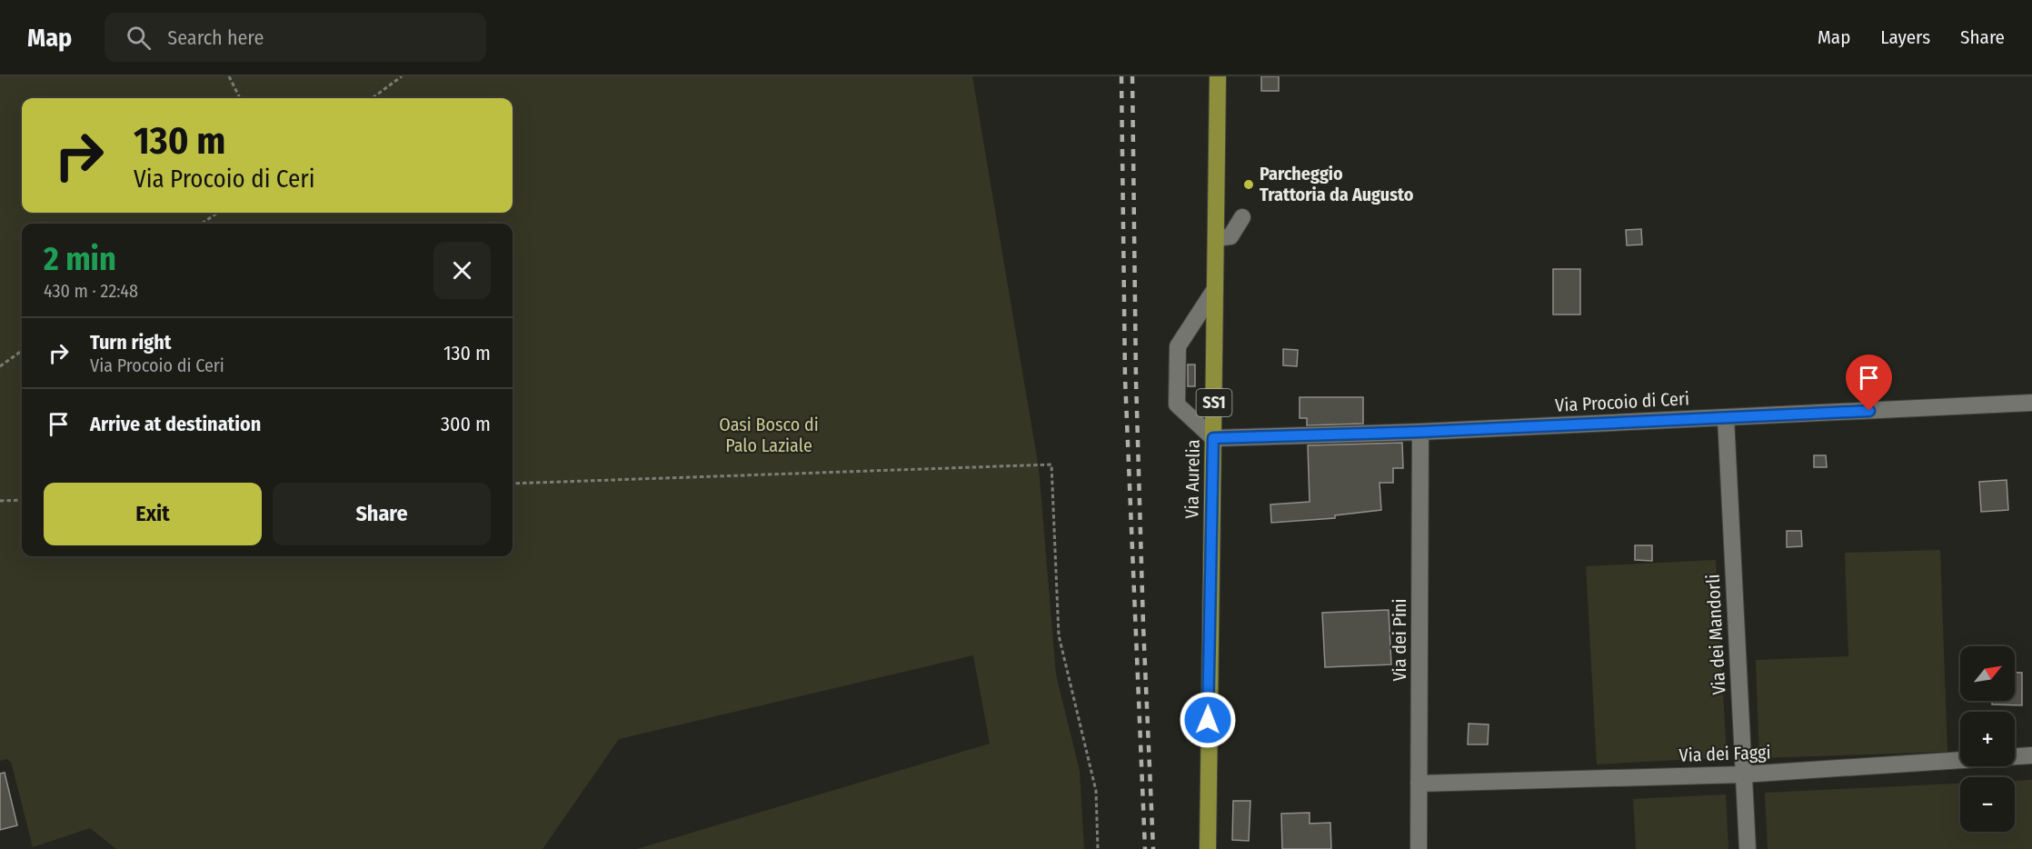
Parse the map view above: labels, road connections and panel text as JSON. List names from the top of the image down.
{
  "streets": {
    "main road": ["SS1", "Via Aurelia"],
    "street": [
      "Via Procoio di Ceri",
      "Via dei Mandorli",
      "Via dei Pini",
      "Via dei Faggi"
    ]
  },
  "crossings": [
    ["Via Procoio di Ceri", "Via Aurelia"],
    ["Via Procoio di Ceri", "Via dei Mandorli"],
    ["Via Procoio di Ceri", "Via dei Pini"],
    ["Via dei Mandorli", "Via dei Faggi"],
    ["Via dei Pini", "Via dei Faggi"]
  ],
  "parks": ["Oasi Bosco di Palo Laziale"],
  "places": ["Parcheggio Trattoria da Augusto"],
  "north": "top right",
  "page": {
    "header": "Map",
    "search": "Search here",
    "nav": ["Map", "Layers", "Share"],
    "turn": ["130 m", "Via Procoio di Ceri"],
    "heading": ["2 min", "430 m · 22:48"],
    "list": [
      {
        "name": "Turn right",
        "note": "Via Procoio di Ceri",
        "value": "130 m"
      },
      {
        "name": "Arrive at destination",
        "value": "300 m"
      }
    ],
    "buttons": ["Exit", "Share"],
    "map_buttons": ["+", "−"]
  }
}
